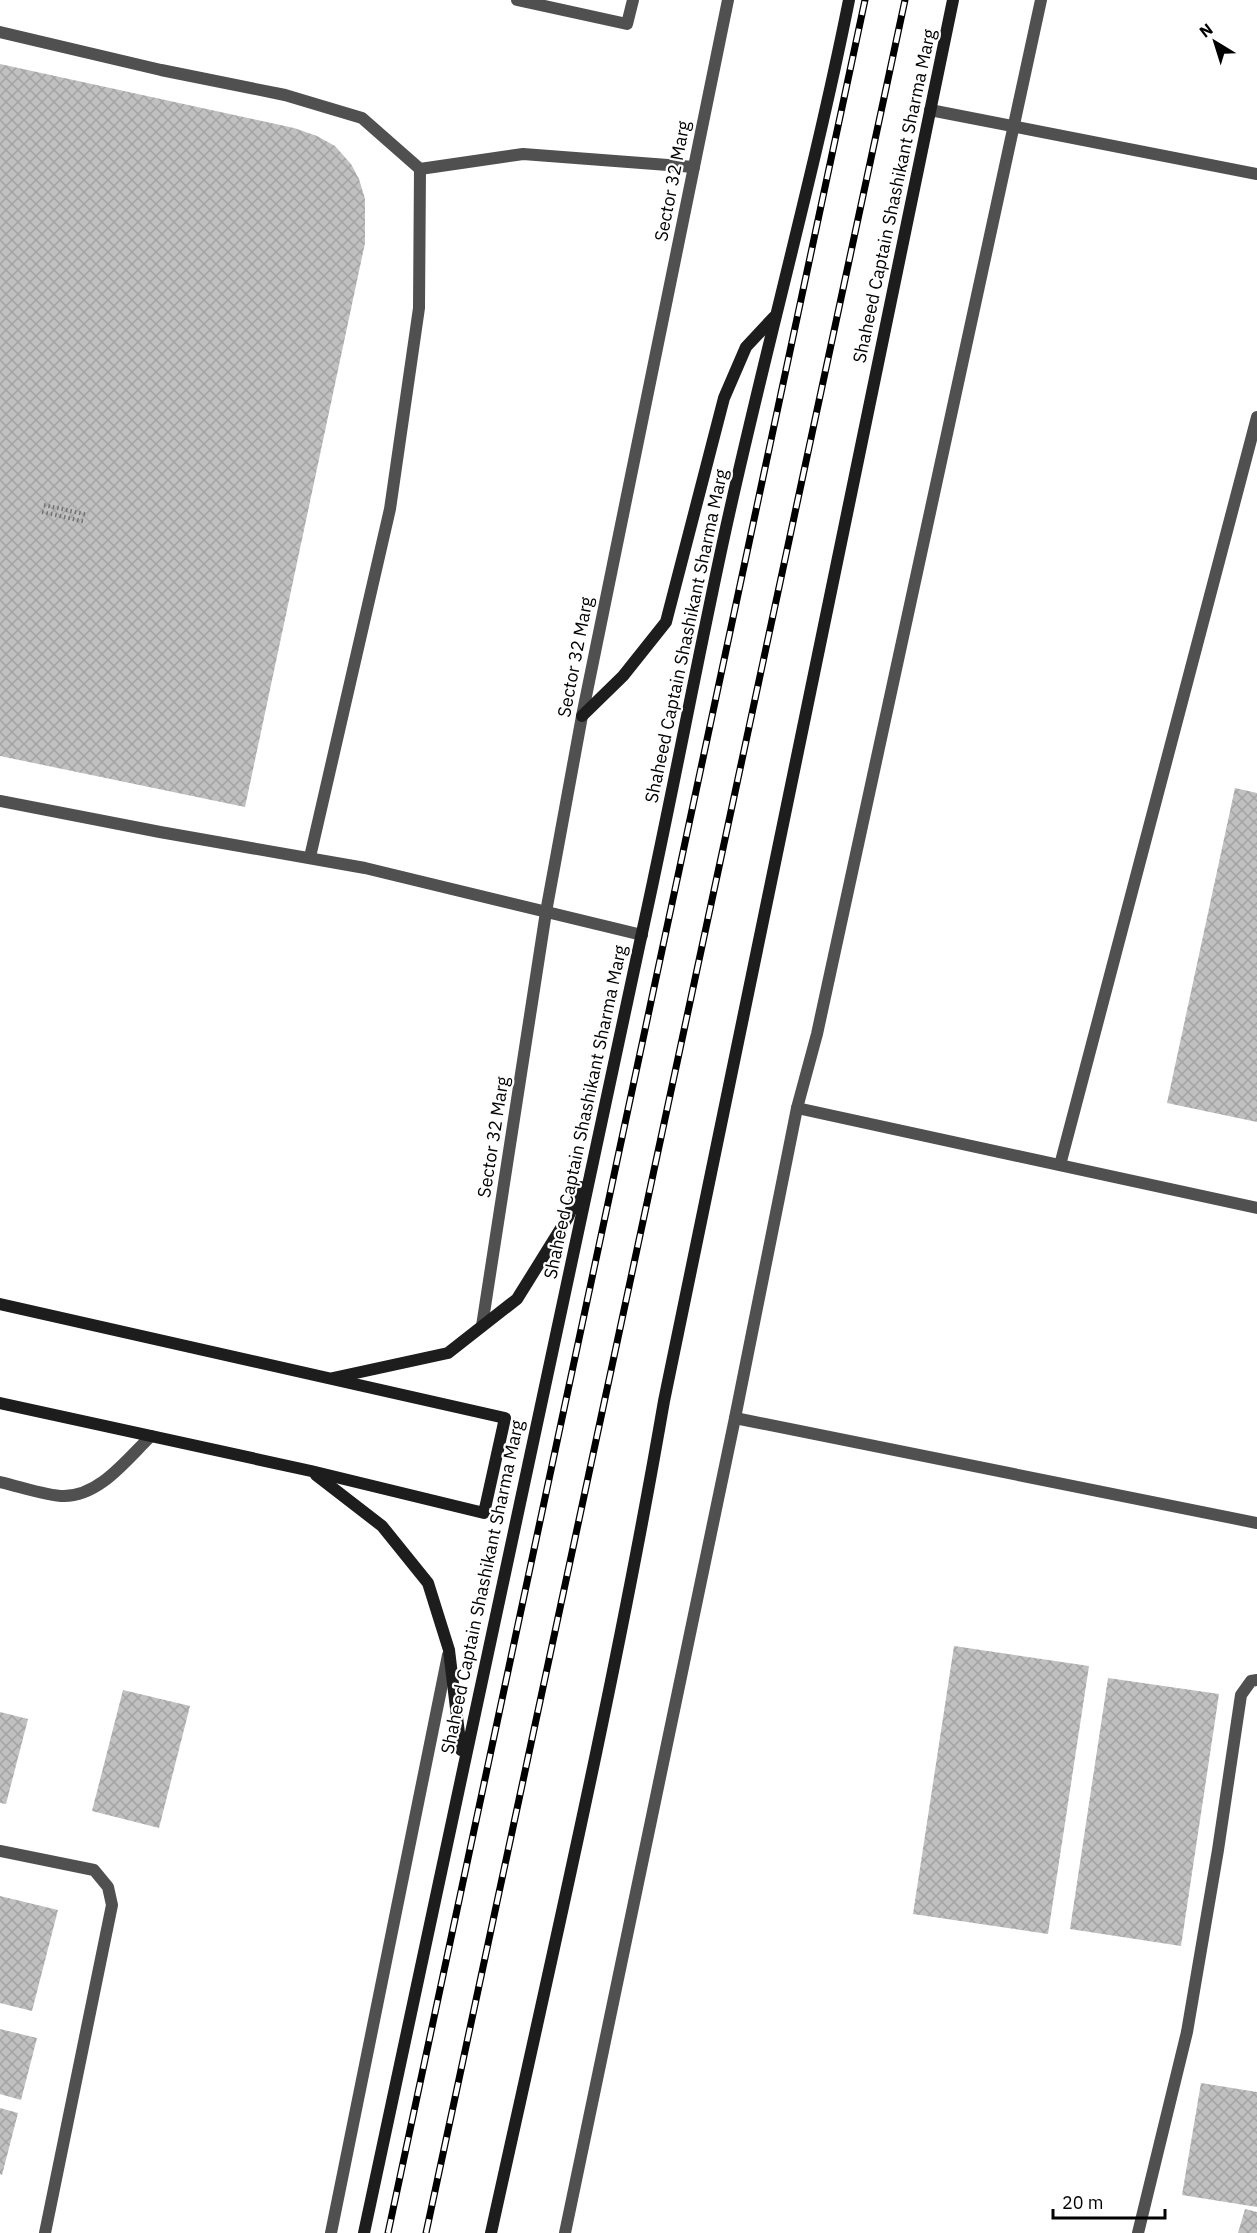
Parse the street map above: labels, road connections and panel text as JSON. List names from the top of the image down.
{
  "streets": {
    "main road": ["Shaheed Captain Shashikant Sharma Marg"],
    "street": ["Sector 32 Marg"]
  },
  "scale_bar": "20 m",
  "north": "top left"
}
